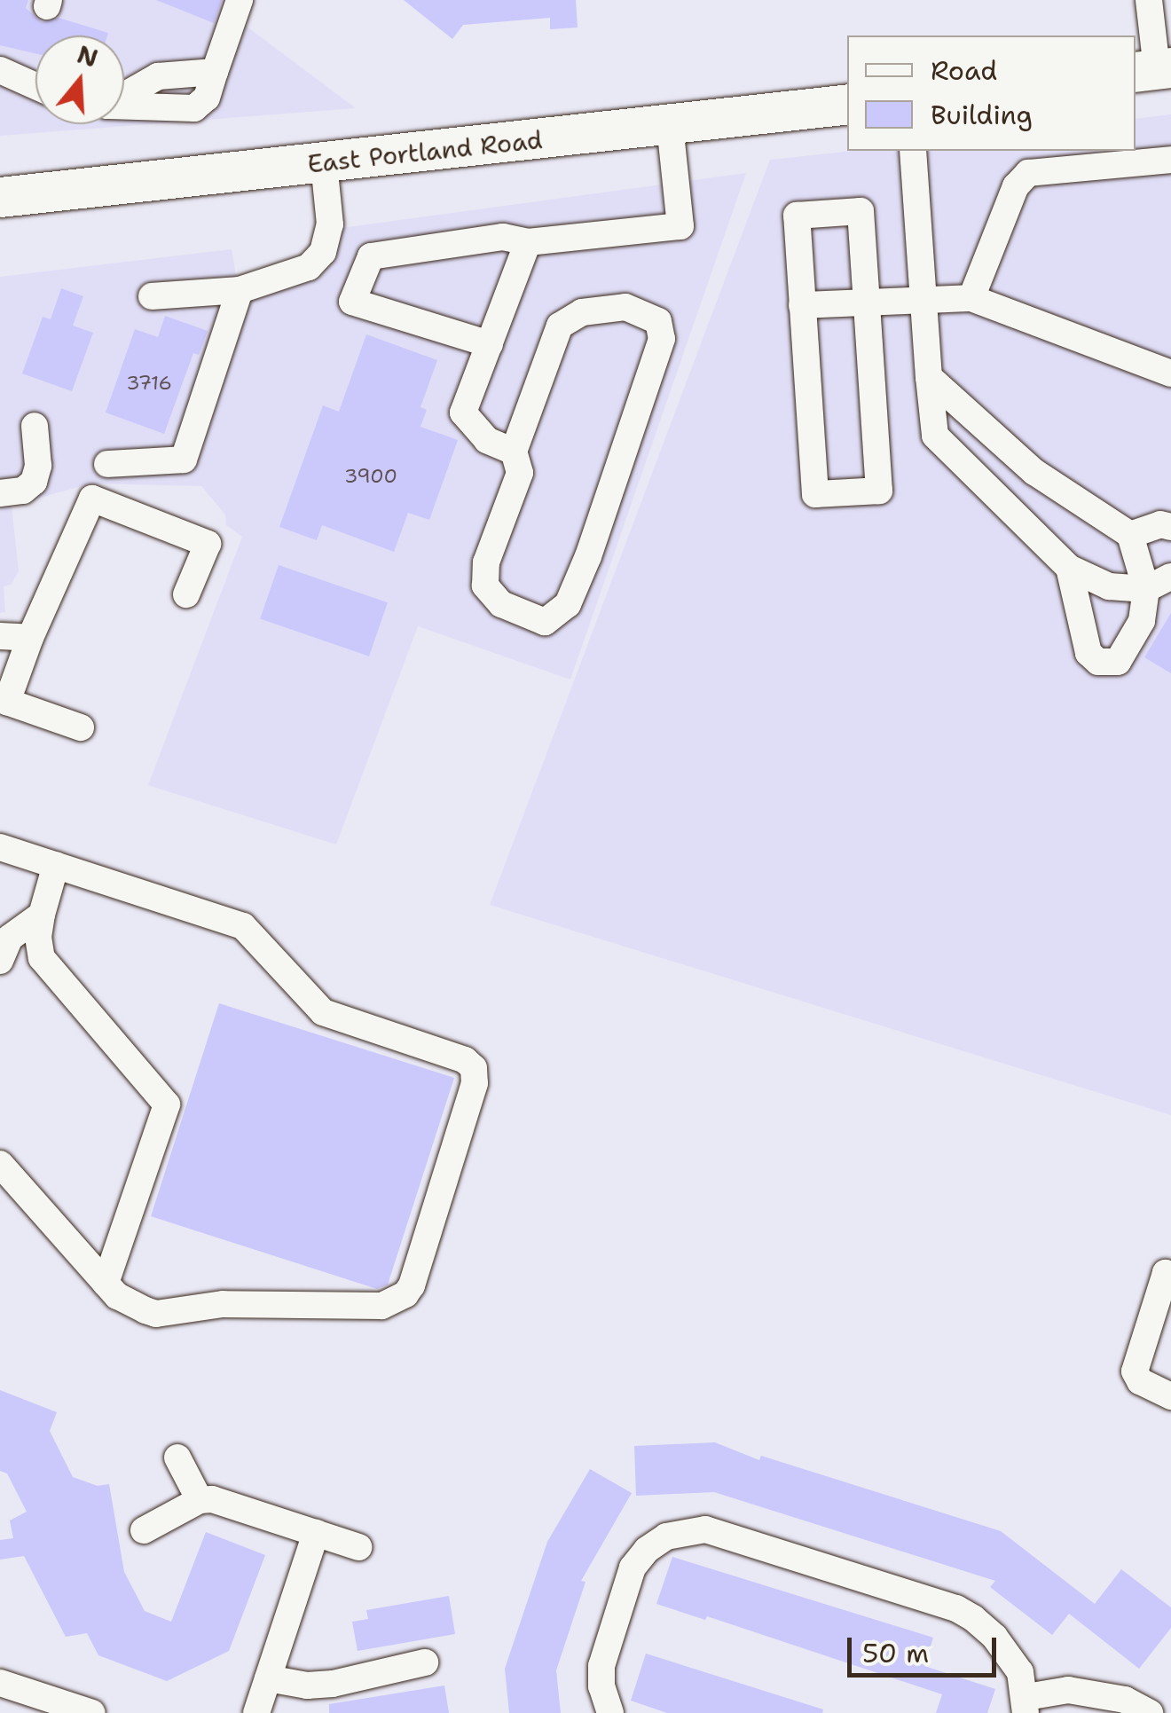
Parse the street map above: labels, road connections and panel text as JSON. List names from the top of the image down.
{
  "streets": {
    "highway": ["East Portland Road"]
  },
  "house_numbers": ["3716", "3900"],
  "legend": ["Road", "Building"],
  "scale_bar": "50 m",
  "north": "top"
}
